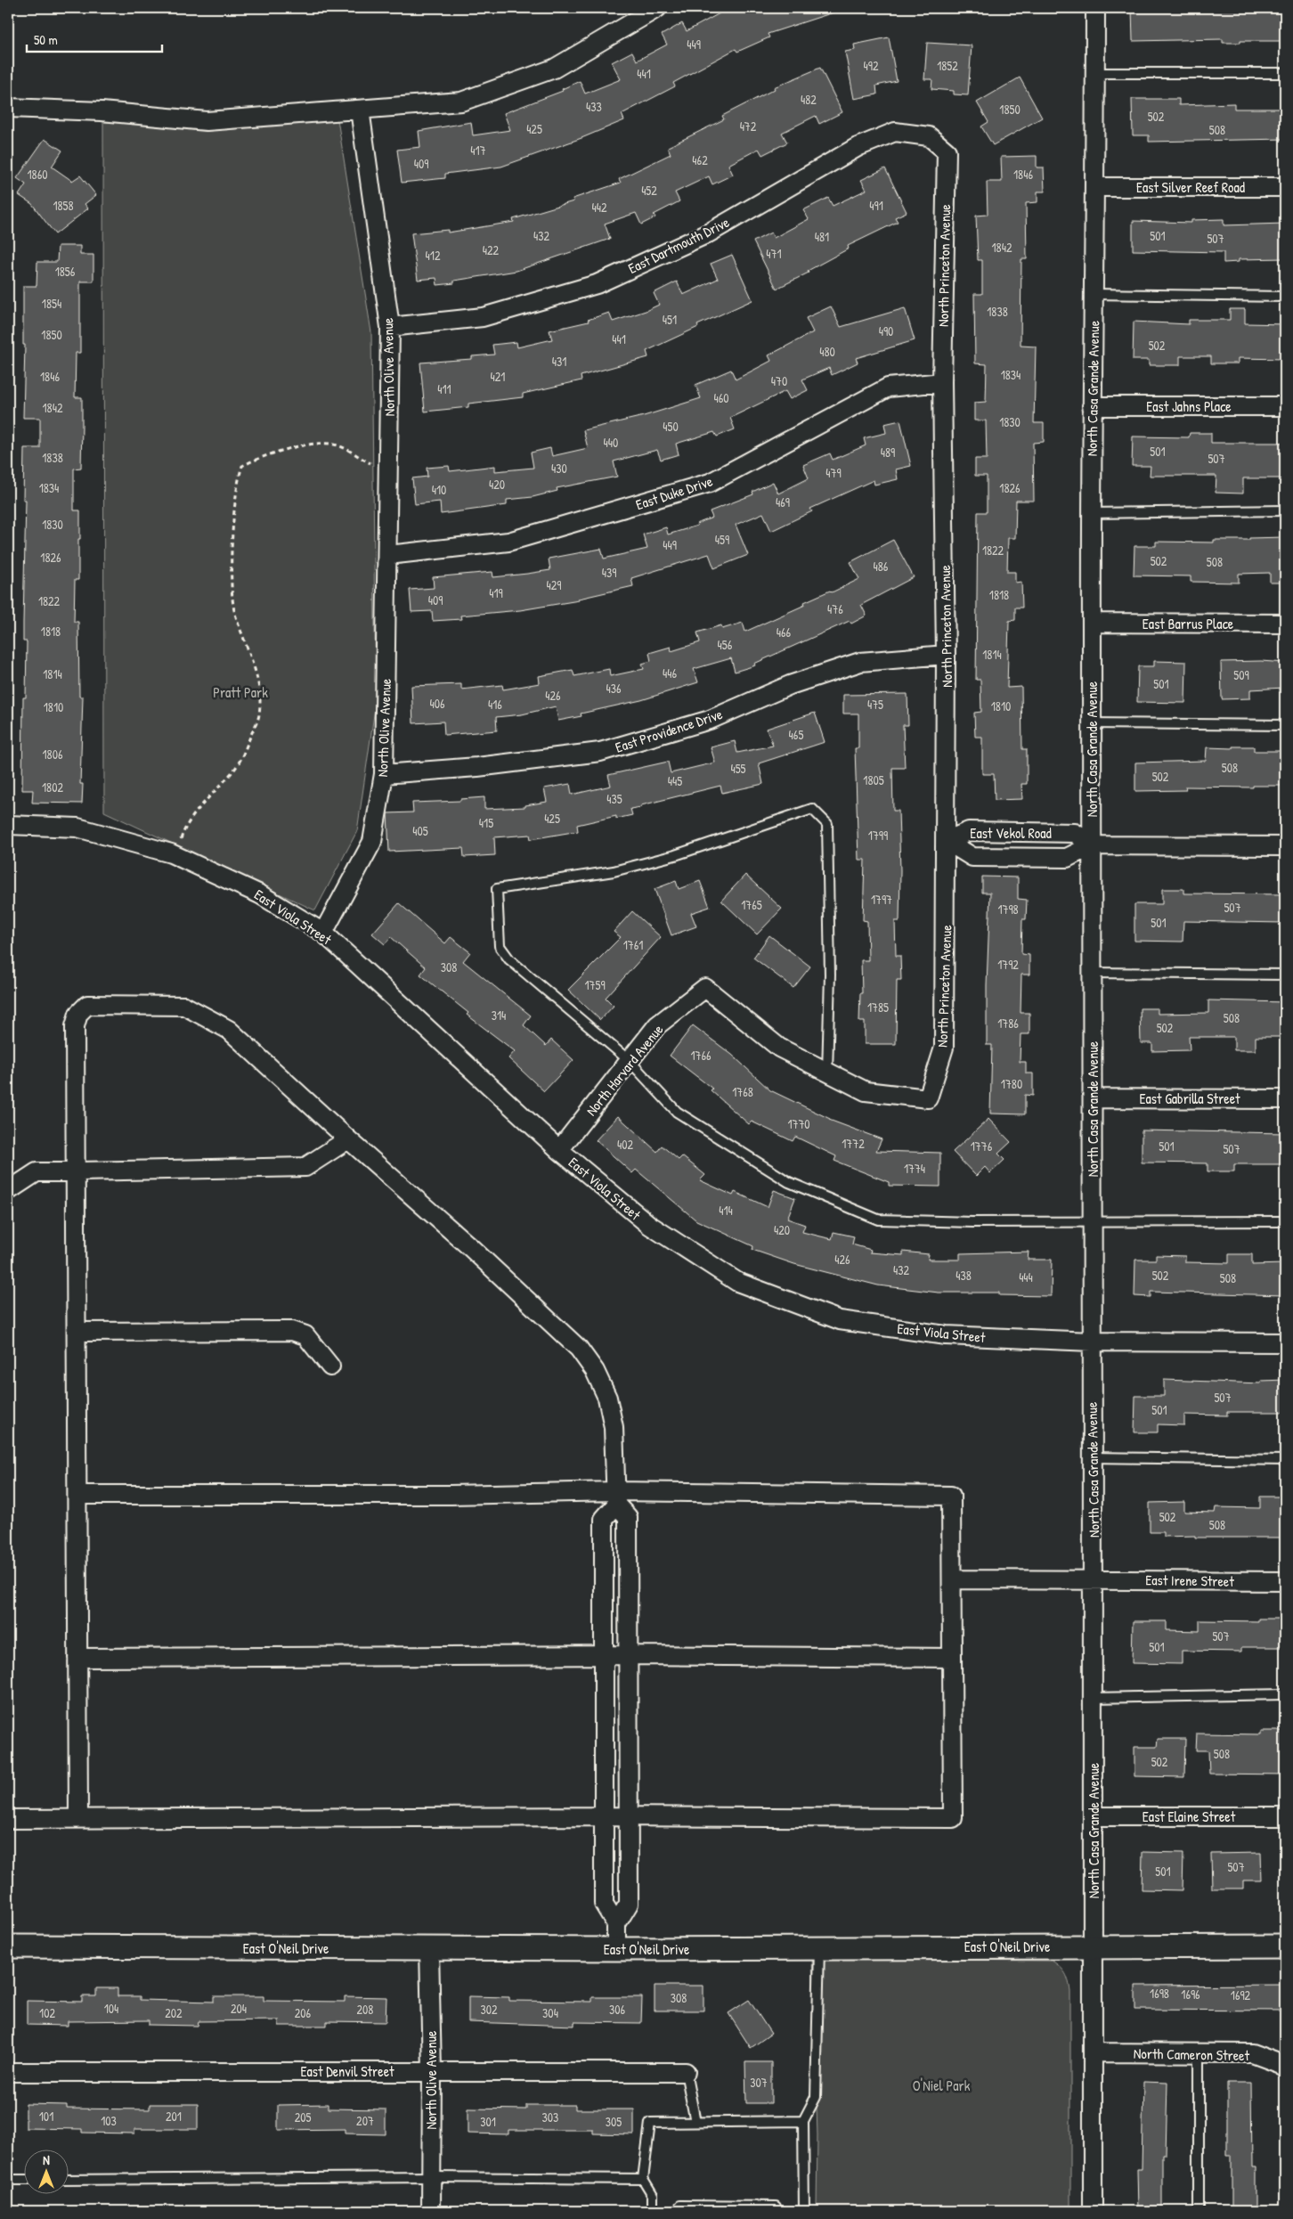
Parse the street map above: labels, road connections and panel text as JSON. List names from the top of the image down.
{
  "streets": {
    "street": [
      "East Silver Reef Road",
      "East Dartmouth Drive",
      "North Princeton Avenue",
      "North Olive Avenue",
      "North Casa Grande Avenue",
      "East Jahns Place",
      "East Duke Drive",
      "East Barrus Place",
      "East Providence Drive",
      "East Vekol Road",
      "East Viola Street",
      "North Harvard Avenue",
      "East Gabrilla Street",
      "East Irene Street",
      "East Elaine Street",
      "East O'Neil Drive",
      "North Cameron Street",
      "East Denvil Street"
    ]
  },
  "crossings": [
    ["East Silver Reef Road", "North Casa Grande Avenue"],
    ["East Dartmouth Drive", "North Princeton Avenue"],
    ["East Dartmouth Drive", "North Olive Avenue"],
    ["North Princeton Avenue", "East Duke Drive"],
    ["North Princeton Avenue", "East Providence Drive"],
    ["North Princeton Avenue", "East Vekol Road"],
    ["North Princeton Avenue", "North Harvard Avenue"],
    ["North Olive Avenue", "East Duke Drive"],
    ["North Olive Avenue", "East Providence Drive"],
    ["North Olive Avenue", "East Viola Street"],
    ["North Olive Avenue", "East O'Neil Drive"],
    ["North Olive Avenue", "East Denvil Street"],
    ["North Casa Grande Avenue", "East Jahns Place"],
    ["North Casa Grande Avenue", "East Barrus Place"],
    ["North Casa Grande Avenue", "East Vekol Road"],
    ["North Casa Grande Avenue", "East Viola Street"],
    ["North Casa Grande Avenue", "East Gabrilla Street"],
    ["North Casa Grande Avenue", "East Irene Street"],
    ["North Casa Grande Avenue", "East Elaine Street"],
    ["North Casa Grande Avenue", "East O'Neil Drive"],
    ["North Casa Grande Avenue", "North Cameron Street"],
    ["East Viola Street", "North Harvard Avenue"]
  ],
  "parks": ["Pratt Park", "O'Niel Park"],
  "house_numbers": [
    "449",
    "492",
    "1852",
    "441",
    "482",
    "433",
    "1850",
    "502",
    "472",
    "425",
    "508",
    "417",
    "462",
    "409",
    "1860",
    "1846",
    "452",
    "1858",
    "491",
    "442",
    "432",
    "501",
    "481",
    "507",
    "1842",
    "422",
    "471",
    "412",
    "1856",
    "1854",
    "1838",
    "451",
    "490",
    "1850",
    "441",
    "502",
    "480",
    "431",
    "1834",
    "1846",
    "421",
    "470",
    "411",
    "460",
    "1842",
    "1830",
    "450",
    "440",
    "501",
    "489",
    "1838",
    "507",
    "430",
    "479",
    "420",
    "1834",
    "1826",
    "410",
    "469",
    "1830",
    "459",
    "449",
    "1822",
    "1826",
    "502",
    "508",
    "486",
    "439",
    "429",
    "419",
    "1818",
    "409",
    "1822",
    "476",
    "1818",
    "466",
    "456",
    "1814",
    "446",
    "1814",
    "509",
    "501",
    "436",
    "426",
    "406",
    "416",
    "475",
    "1810",
    "1810",
    "465",
    "1806",
    "508",
    "455",
    "502",
    "1805",
    "445",
    "1802",
    "435",
    "425",
    "415",
    "405",
    "1799",
    "1797",
    "1765",
    "507",
    "1798",
    "501",
    "1761",
    "1792",
    "308",
    "1759",
    "1785",
    "314",
    "508",
    "1786",
    "502",
    "1766",
    "1780",
    "1768",
    "1770",
    "1772",
    "402",
    "1776",
    "501",
    "507",
    "1774",
    "414",
    "420",
    "426",
    "432",
    "438",
    "502",
    "444",
    "508",
    "507",
    "501",
    "502",
    "508",
    "507",
    "501",
    "508",
    "502",
    "507",
    "501",
    "1698",
    "1696",
    "1692",
    "308",
    "104",
    "204",
    "208",
    "302",
    "306",
    "102",
    "202",
    "206",
    "304",
    "307",
    "101",
    "201",
    "205",
    "303",
    "103",
    "207",
    "301",
    "305"
  ],
  "scale_bar": "50 m",
  "north": "top"
}
